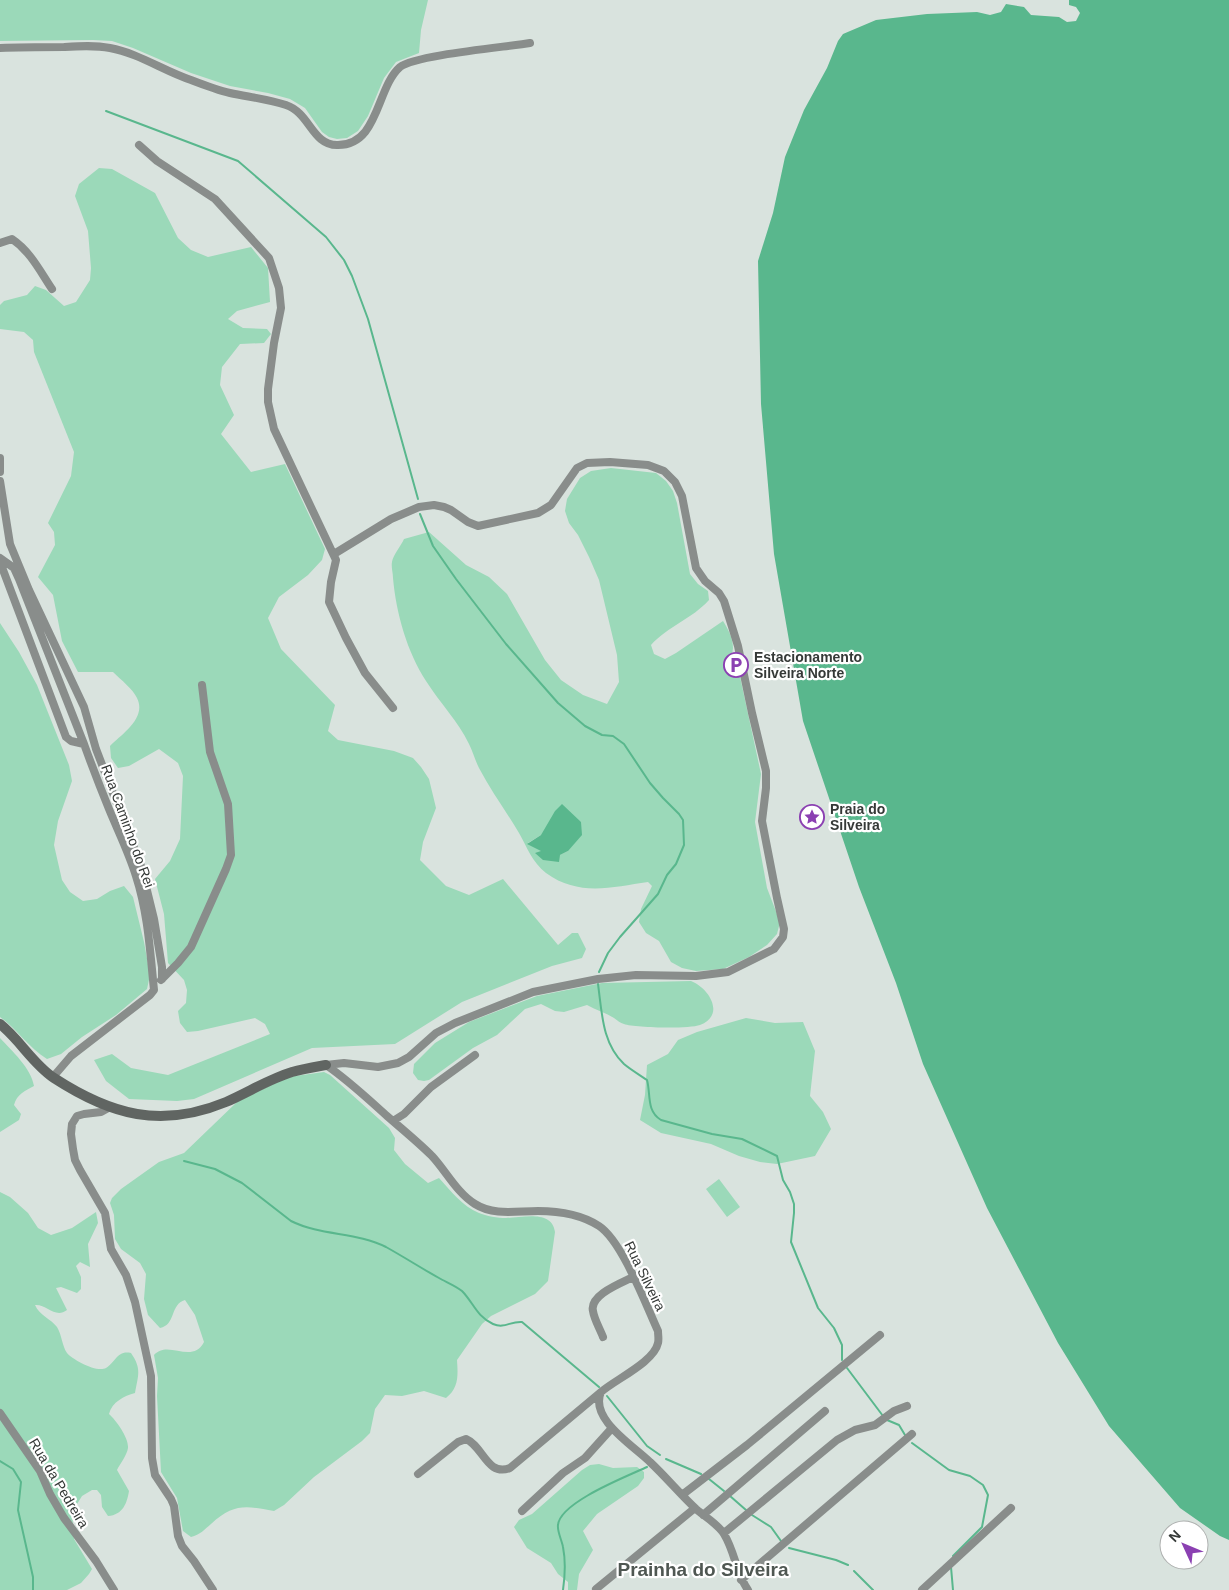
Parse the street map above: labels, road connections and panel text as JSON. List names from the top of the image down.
{
  "streets": {
    "street": ["Rua Caminho do Rei", "Rua Silveira", "Rua da Pedreira"]
  },
  "districts": ["Prainha do Silveira"],
  "places": {
    "parking": ["Estacionamento Silveira Norte"],
    "place": ["Praia do Silveira"]
  },
  "north": "top left"
}
